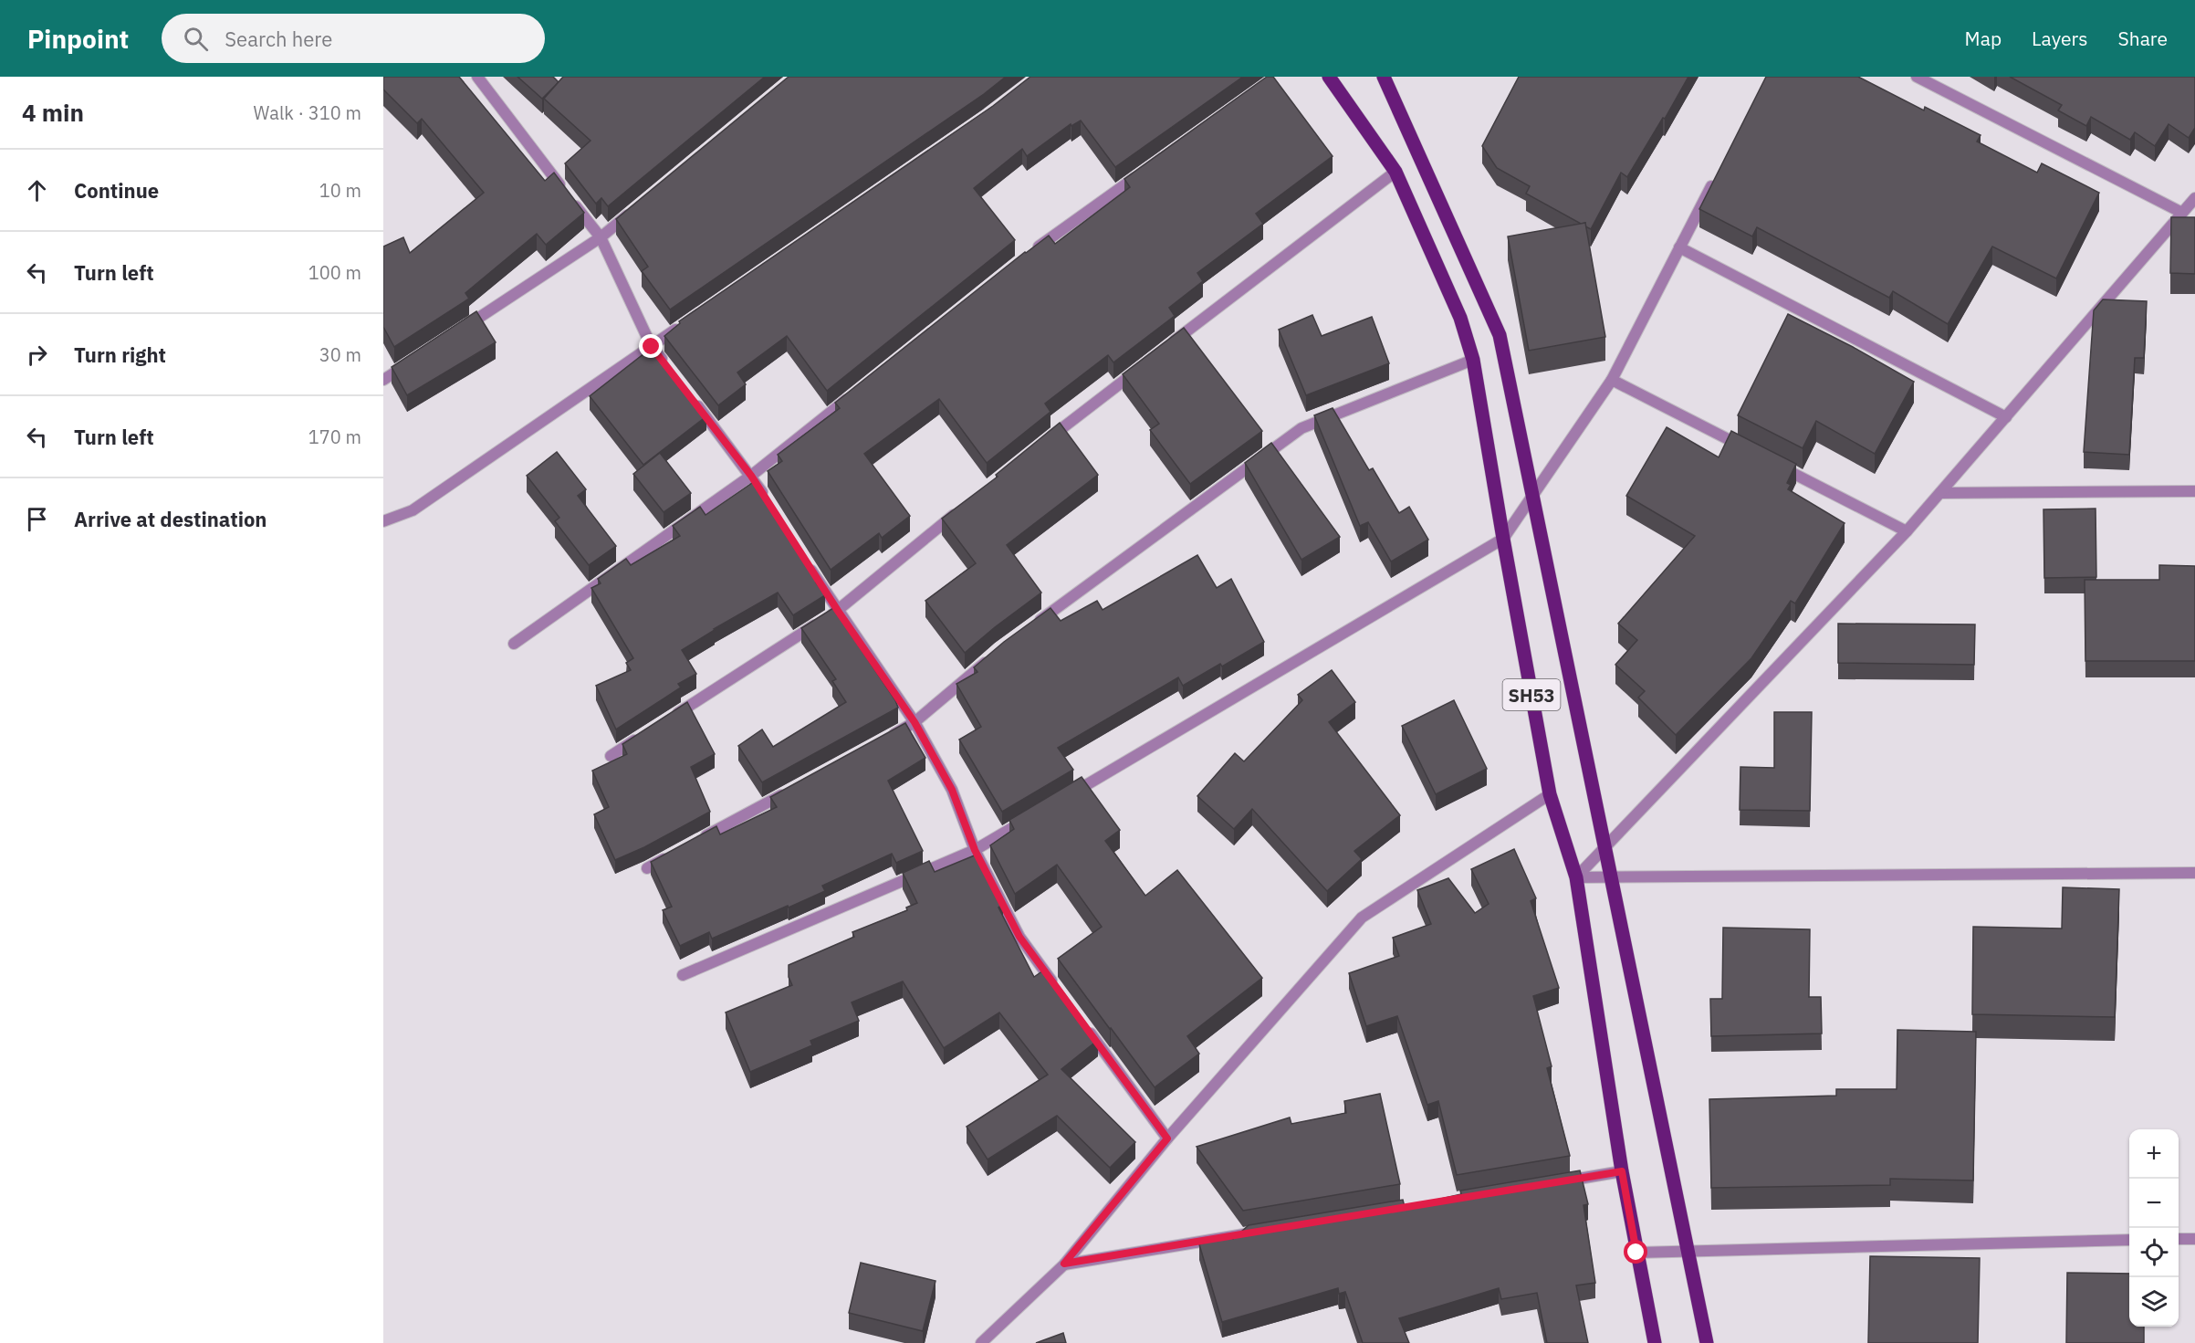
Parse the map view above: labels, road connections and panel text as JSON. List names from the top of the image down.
{
  "streets": {
    "main road": ["SH53"]
  },
  "page": {
    "header": "Pinpoint",
    "search": "Search here",
    "nav": ["Map", "Layers", "Share"],
    "heading": ["4 min", "Walk · 310 m"],
    "list": [
      ["Continue", "10 m"],
      ["Turn left", "100 m"],
      ["Turn right", "30 m"],
      ["Turn left", "170 m"],
      "Arrive at destination"
    ],
    "map_buttons": ["+", "−"]
  }
}
